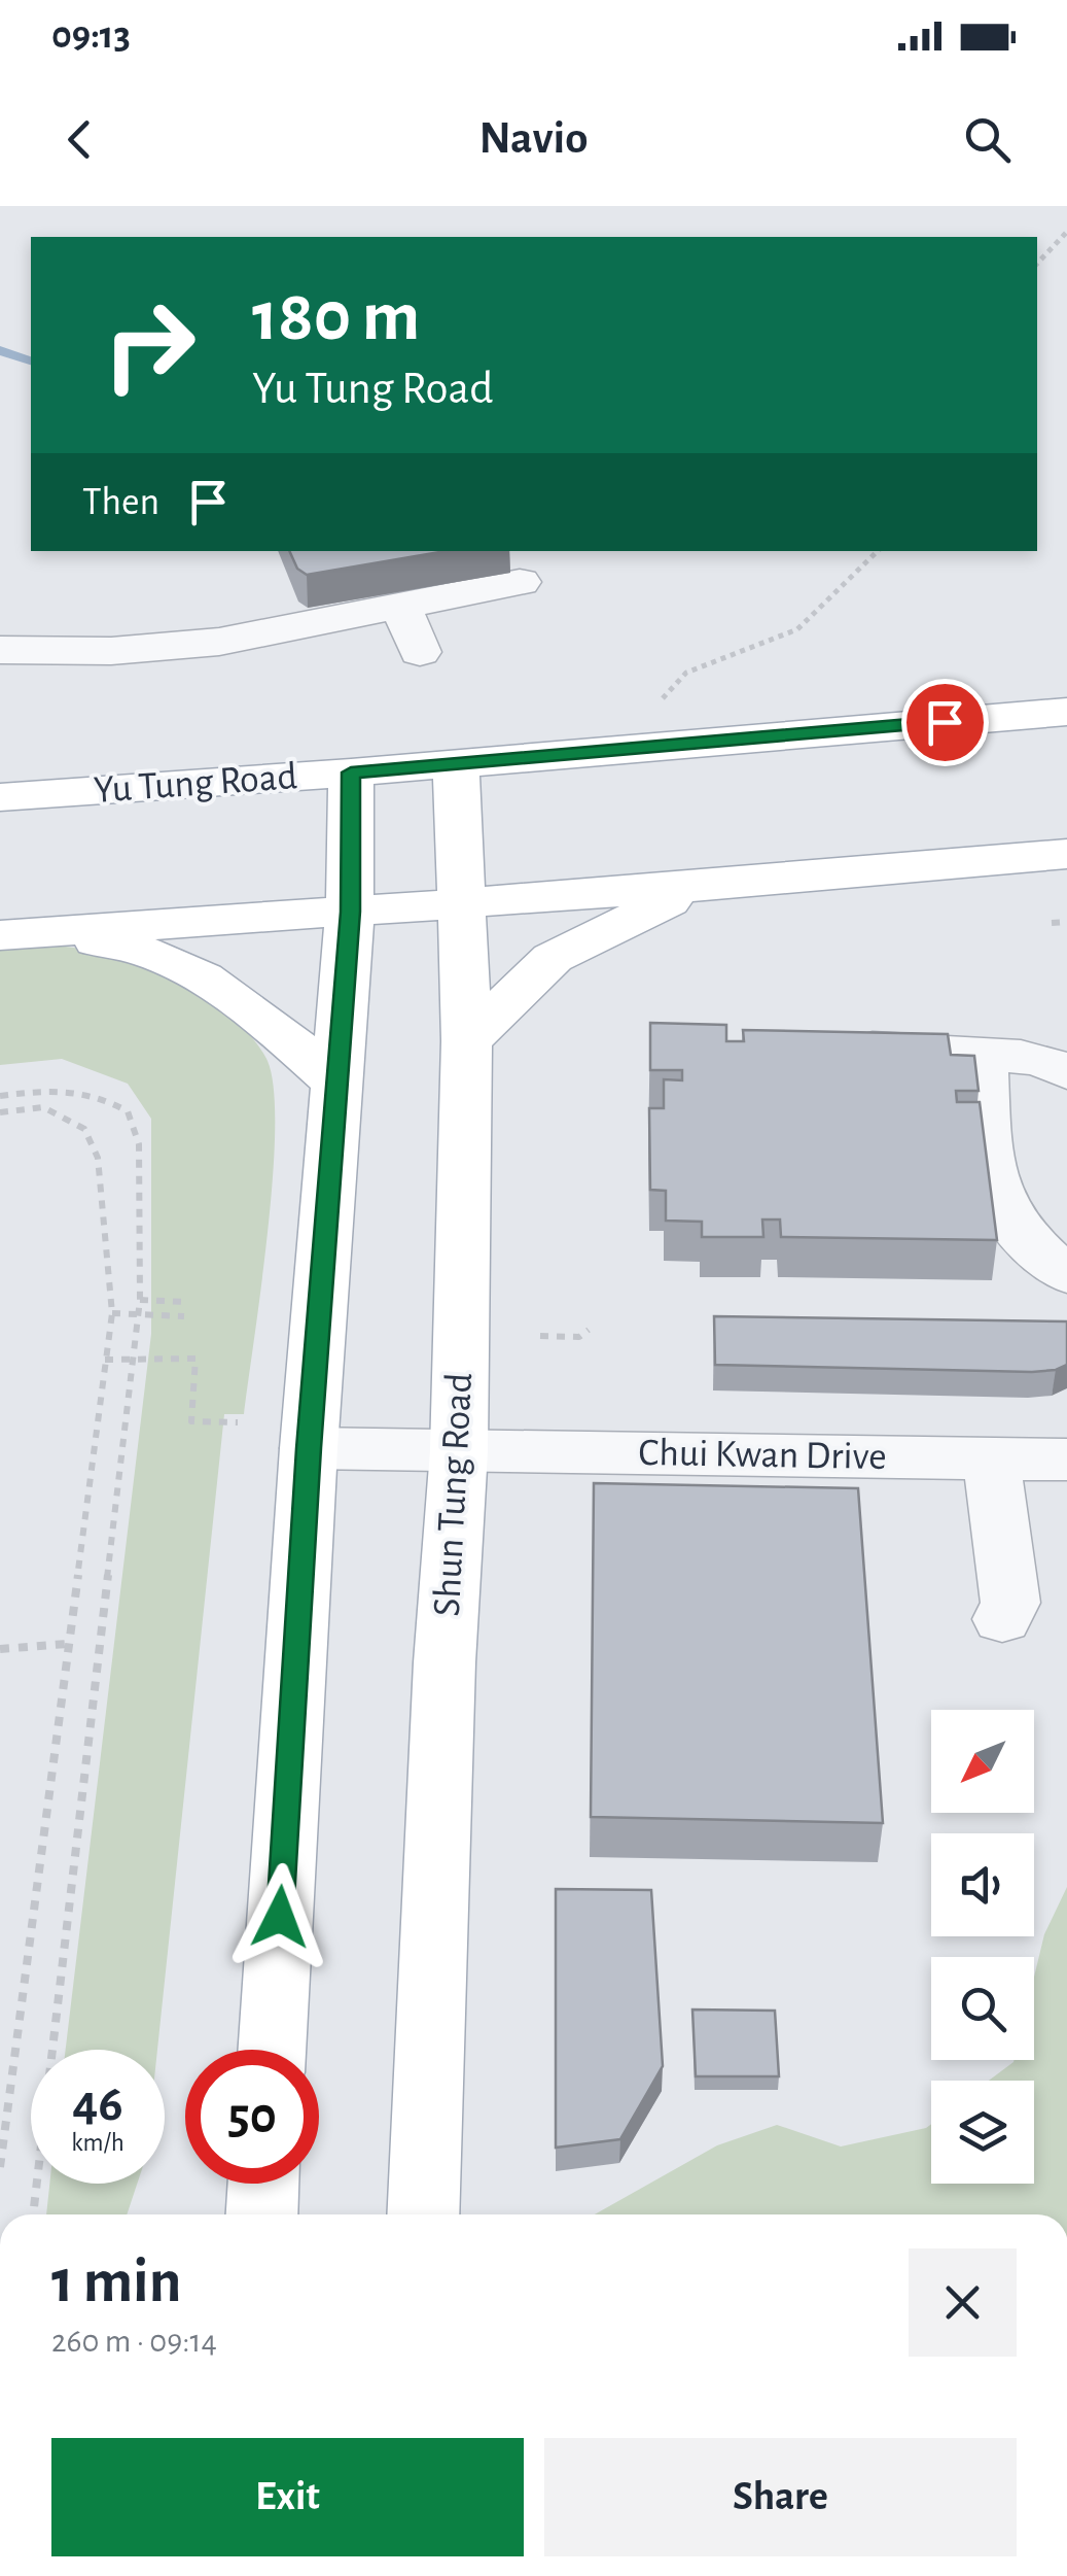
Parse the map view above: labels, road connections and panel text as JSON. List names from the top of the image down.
{
  "streets": {
    "main road": ["Yu Tung Road", "Shun Tung Road"],
    "street": ["Chui Kwan Drive"]
  },
  "crossings": [
    ["Yu Tung Road", "Shun Tung Road"],
    ["Chui Kwan Drive", "Shun Tung Road"]
  ],
  "north": "bottom left",
  "page": {
    "status": "09:13",
    "header": "Navio",
    "turn": ["180 m", "Yu Tung Road"],
    "then": "Then",
    "speed": "46 km/h",
    "limit": "50",
    "heading": ["1 min", "260 m · 09:14"],
    "buttons": ["Exit", "Share"]
  }
}
